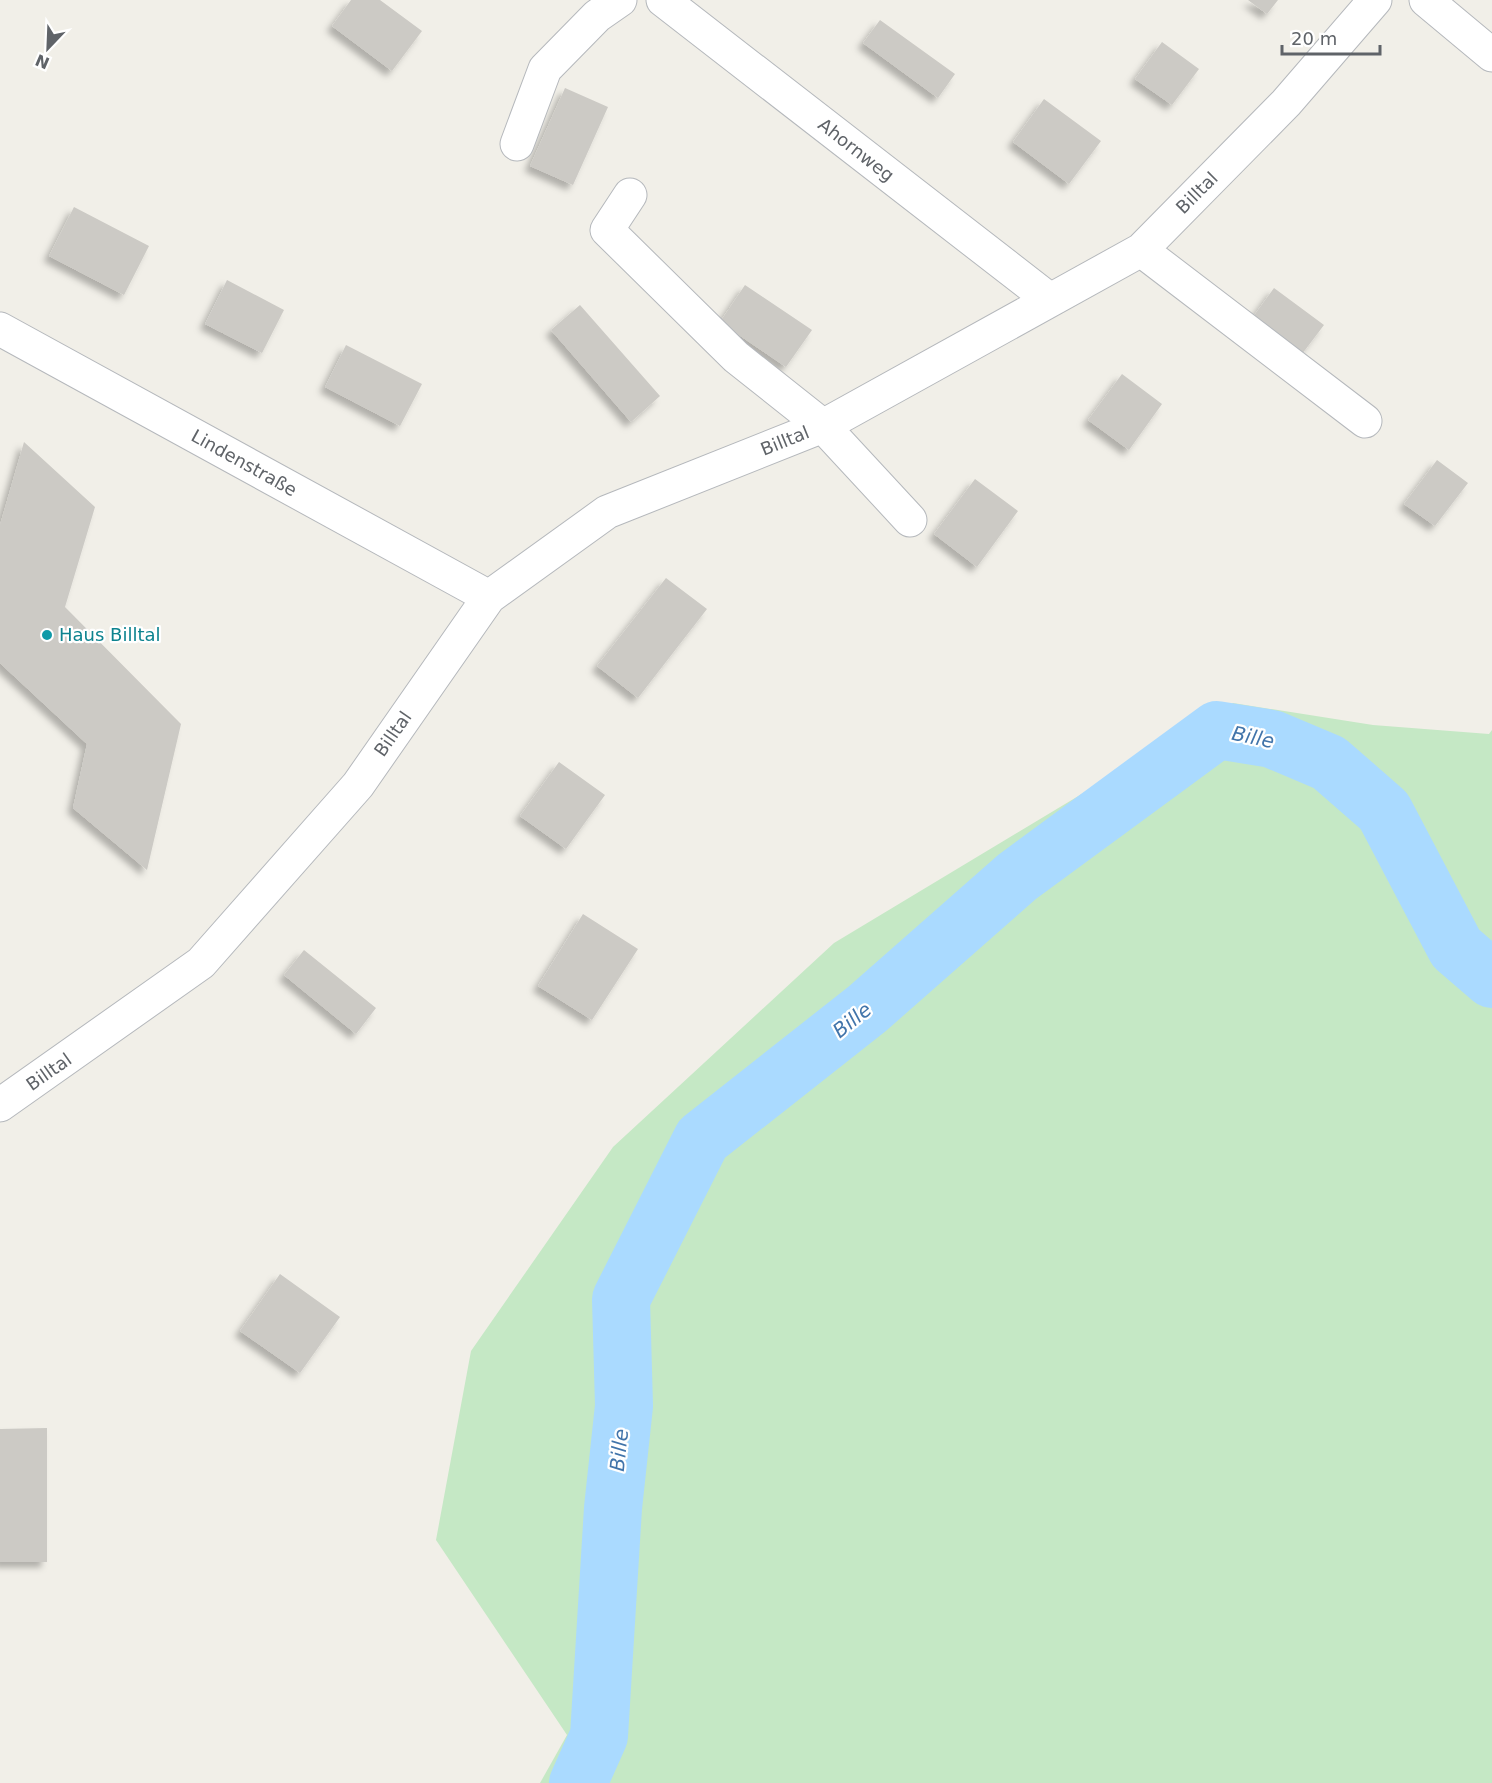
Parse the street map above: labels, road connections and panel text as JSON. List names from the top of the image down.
{
  "streets": {
    "street": ["Ahornweg", "Billtal", "Lindenstraße"]
  },
  "crossings": [
    ["Ahornweg", "Billtal"],
    ["Billtal", "Lindenstraße"]
  ],
  "water": ["Bille"],
  "places": ["Haus Billtal"],
  "scale_bar": "20 m",
  "north": "bottom left"
}
